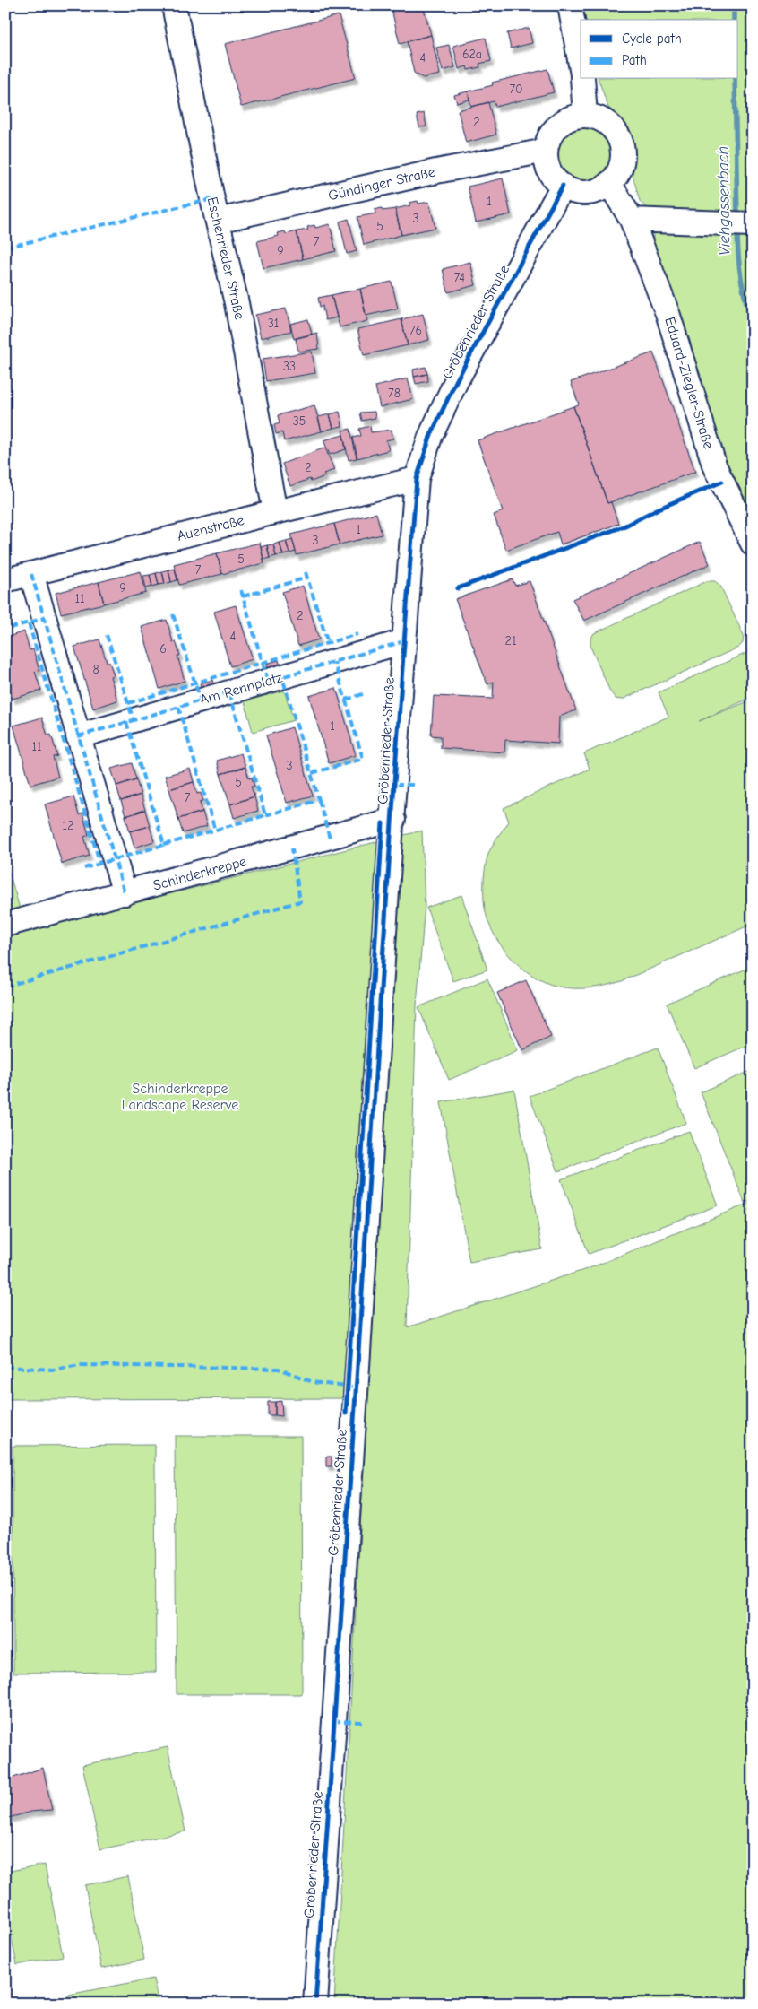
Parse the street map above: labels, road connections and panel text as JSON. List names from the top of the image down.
{
  "streets": {
    "street": [
      "Gündinger Straße",
      "Eschenrieder Straße",
      "Gröbenrieder Straße",
      "Eduard-Ziegler-Straße",
      "Auenstraße",
      "Am Rennplatz",
      "Schinderkreppe"
    ]
  },
  "crossings": [
    ["Gündinger Straße", "Eschenrieder Straße"],
    ["Gündinger Straße", "Gröbenrieder Straße"],
    ["Gündinger Straße", "Eduard-Ziegler-Straße"],
    ["Eschenrieder Straße", "Auenstraße"],
    ["Gröbenrieder Straße", "Eduard-Ziegler-Straße"],
    ["Gröbenrieder Straße", "Auenstraße"],
    ["Gröbenrieder Straße", "Am Rennplatz"],
    ["Gröbenrieder Straße", "Schinderkreppe"]
  ],
  "water": ["Viehgassenbach"],
  "parks": ["Schinderkreppe Landscape Reserve"],
  "house_numbers": [
    "62a",
    "4",
    "70",
    "2",
    "1",
    "3",
    "5",
    "7",
    "9",
    "74",
    "31",
    "76",
    "33",
    "78",
    "35",
    "2",
    "1",
    "3",
    "5",
    "7",
    "9",
    "11",
    "2",
    "4",
    "21",
    "6",
    "8",
    "1",
    "11",
    "3",
    "5",
    "7",
    "12"
  ],
  "legend": ["Cycle path", "Path"]
}
